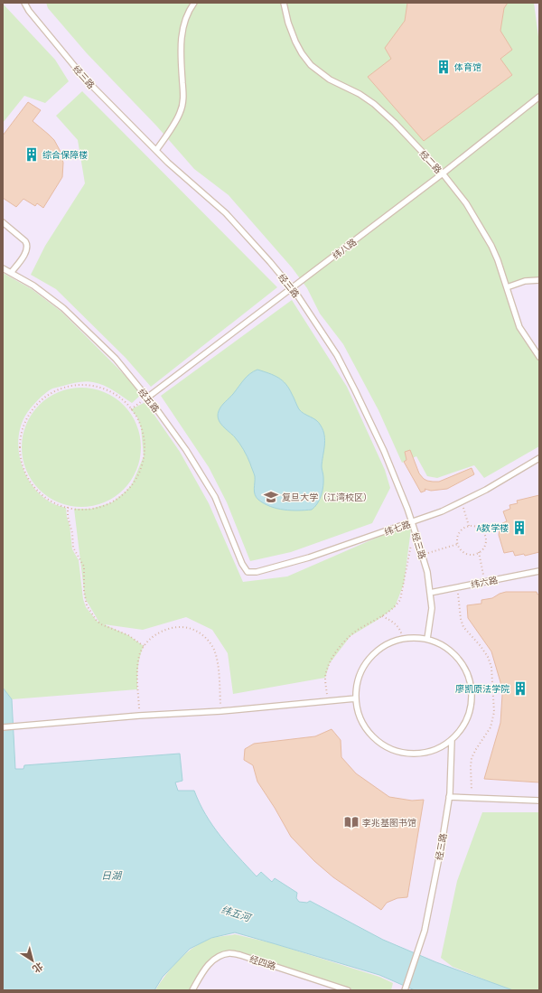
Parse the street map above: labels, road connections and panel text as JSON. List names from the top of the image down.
{
  "streets": {
    "lane": [
      "经三路",
      "经二路",
      "纬八路",
      "经五路",
      "纬七路",
      "纬六路",
      "经四路"
    ]
  },
  "crossings": [
    ["经三路", "纬八路"],
    ["经三路", "纬七路"],
    ["经三路", "纬六路"],
    ["经二路", "纬八路"],
    ["纬八路", "经五路"],
    ["经五路", "纬七路"]
  ],
  "water": ["日湖", "纬五河"],
  "places": {
    "building": [
      "体育馆",
      "综合保障楼",
      "A数学楼",
      "廖凯原法学院"
    ],
    "school or university": ["复旦大学（江湾校区）"],
    "library": ["李兆基图书馆"]
  },
  "north": "bottom right"
}
